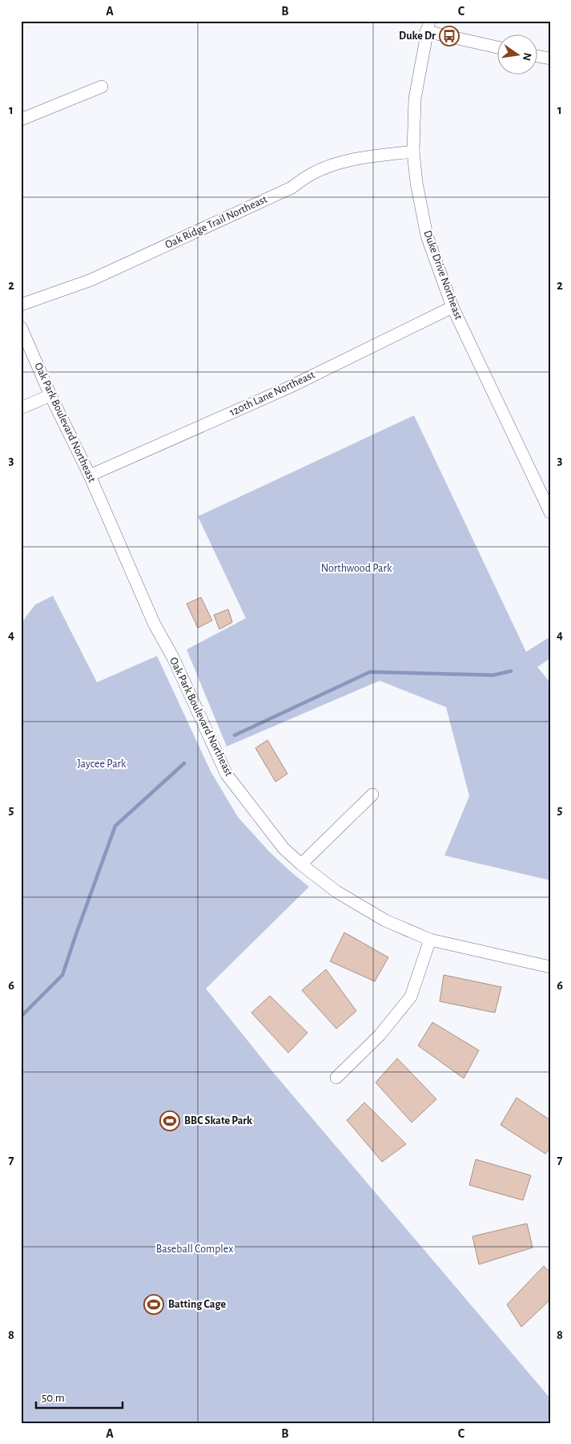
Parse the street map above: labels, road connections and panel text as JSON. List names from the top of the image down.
{
  "streets": {
    "street": [
      "Oak Ridge Trail Northeast",
      "Duke Drive Northeast",
      "120th Lane Northeast",
      "Oak Park Boulevard Northeast"
    ]
  },
  "crossings": [
    ["Oak Ridge Trail Northeast", "Duke Drive Northeast"],
    ["Duke Drive Northeast", "120th Lane Northeast"],
    ["120th Lane Northeast", "Oak Park Boulevard Northeast"]
  ],
  "parks": ["Northwood Park", "Jaycee Park", "Baseball Complex"],
  "places": {
    "bus stop": ["Duke Dr"],
    "sports": ["BBC Skate Park", "Batting Cage"]
  },
  "scale_bar": "50 m",
  "north": "right",
  "grid": {
    "columns": ["A", "B", "C"],
    "rows": [
      "1",
      "2",
      "3",
      "4",
      "5",
      "6",
      "7",
      "8"
    ]
  }
}
